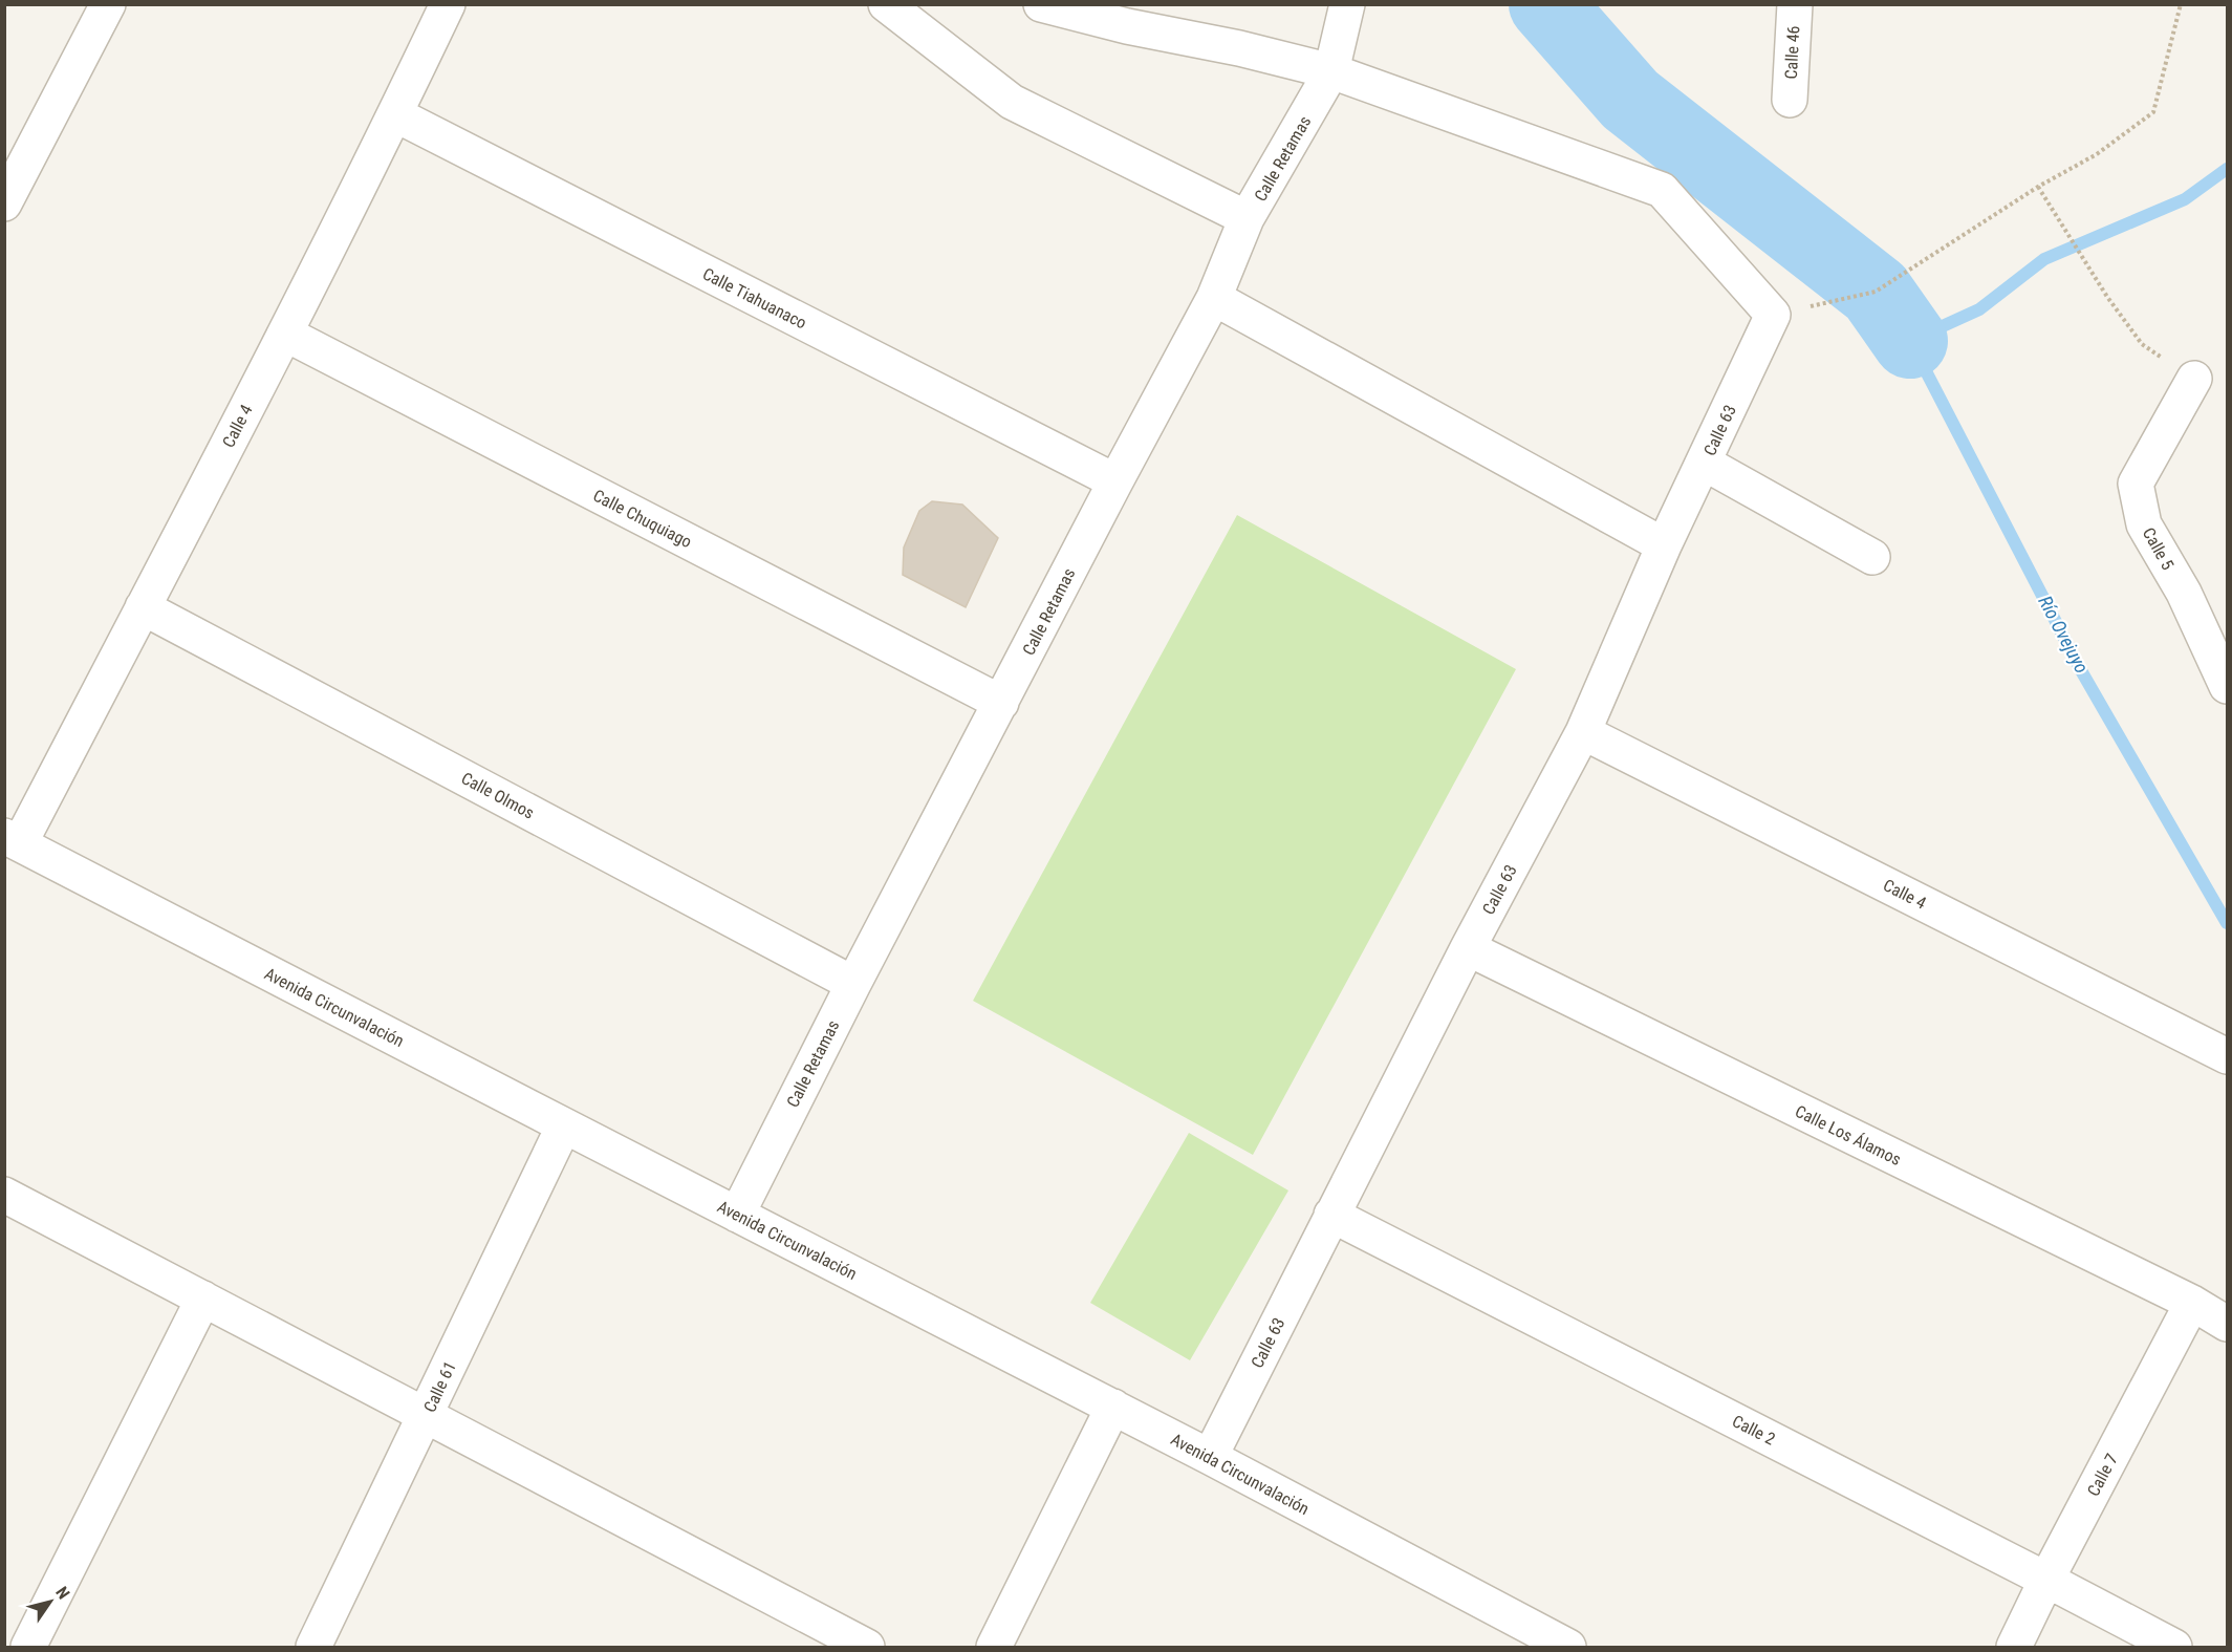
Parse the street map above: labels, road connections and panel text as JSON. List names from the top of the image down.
{
  "streets": {
    "street": [
      "Calle 46",
      "Calle Retamas",
      "Calle Tiahuanaco",
      "Calle 4",
      "Calle 63",
      "Calle Chuquiago",
      "Calle 5",
      "Calle Olmos",
      "Avenida Circunvalación",
      "Calle Los Álamos",
      "Calle 61",
      "Calle 2",
      "Calle 7"
    ]
  },
  "crossings": [
    ["Calle Retamas", "Calle Tiahuanaco"],
    ["Calle Retamas", "Calle Chuquiago"],
    ["Calle Retamas", "Calle Olmos"],
    ["Calle Retamas", "Avenida Circunvalación"],
    ["Calle Tiahuanaco", "Calle 4"],
    ["Calle 4", "Calle 63"],
    ["Calle 4", "Calle Chuquiago"],
    ["Calle 4", "Calle Olmos"],
    ["Calle 4", "Avenida Circunvalación"],
    ["Calle 63", "Avenida Circunvalación"],
    ["Calle 63", "Calle Los Álamos"],
    ["Calle 63", "Calle 2"],
    ["Avenida Circunvalación", "Calle 61"],
    ["Calle Los Álamos", "Calle 7"],
    ["Calle 2", "Calle 7"]
  ],
  "water": ["Río Ovejuyo"],
  "north": "top right"
}
